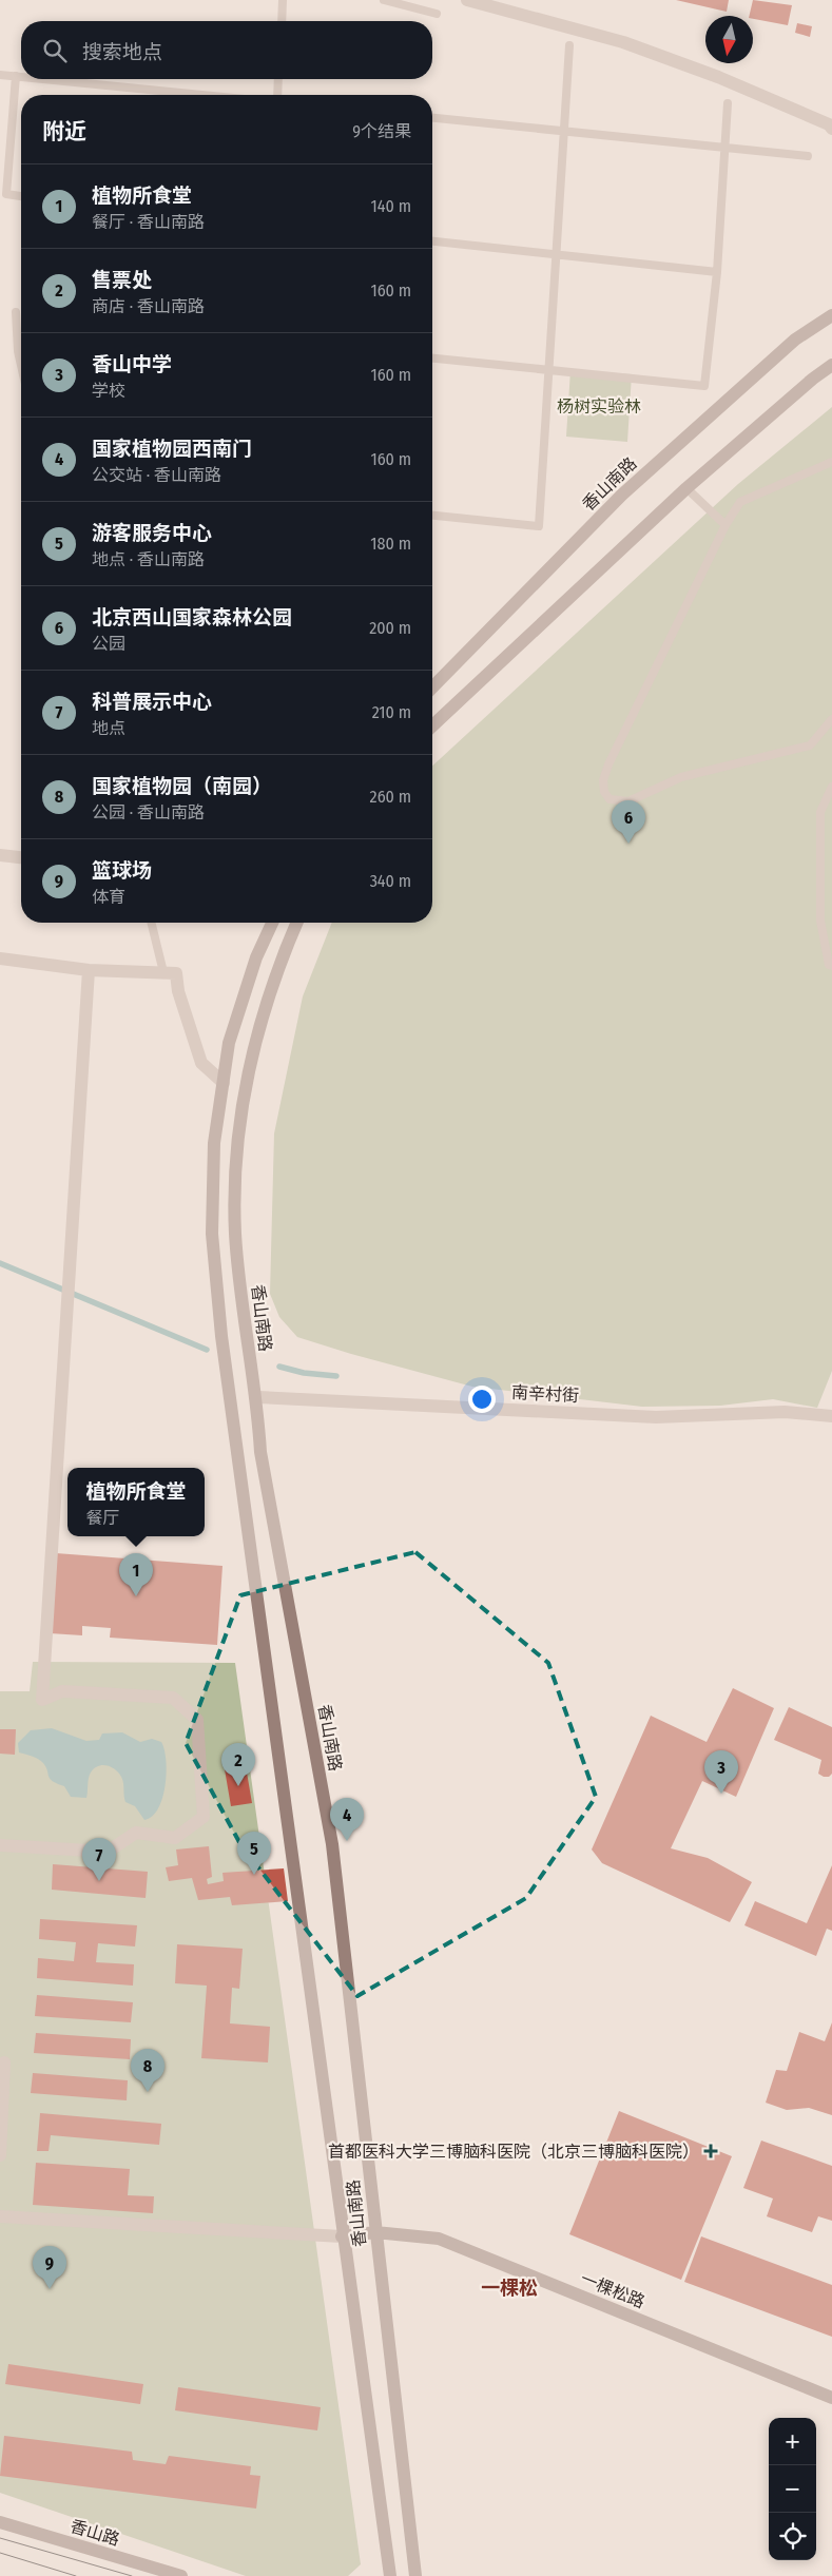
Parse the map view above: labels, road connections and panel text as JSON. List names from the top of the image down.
{
  "streets": {
    "street": [
      "香山南路",
      "南辛村街",
      "一棵松路",
      "香山路"
    ]
  },
  "crossings": [
    ["香山南路", "南辛村街"],
    ["香山南路", "一棵松路"]
  ],
  "districts": ["一棵松"],
  "parks": ["杨树实验林"],
  "places": {
    "health": ["首都医科大学三博脑科医院（北京三博脑科医院）"]
  },
  "north": "bottom",
  "page": {
    "search": "搜索地点",
    "heading": ["附近", "9个结果"],
    "list": [
      {
        "mark": "1",
        "name": "植物所食堂",
        "note": "餐厅 · 香山南路",
        "value": "140 m"
      },
      {
        "mark": "2",
        "name": "售票处",
        "note": "商店 · 香山南路",
        "value": "160 m"
      },
      {
        "mark": "3",
        "name": "香山中学",
        "note": "学校",
        "value": "160 m"
      },
      {
        "mark": "4",
        "name": "国家植物园西南门",
        "note": "公交站 · 香山南路",
        "value": "160 m"
      },
      {
        "mark": "5",
        "name": "游客服务中心",
        "note": "地点 · 香山南路",
        "value": "180 m"
      },
      {
        "mark": "6",
        "name": "北京西山国家森林公园",
        "note": "公园",
        "value": "200 m"
      },
      {
        "mark": "7",
        "name": "科普展示中心",
        "note": "地点",
        "value": "210 m"
      },
      {
        "mark": "8",
        "name": "国家植物园（南园）",
        "note": "公园 · 香山南路",
        "value": "260 m"
      },
      {
        "mark": "9",
        "name": "篮球场",
        "note": "体育",
        "value": "340 m"
      }
    ],
    "pins": [
      "6",
      "1",
      "2",
      "3",
      "4",
      "5",
      "7",
      "8",
      "9"
    ],
    "popup": ["植物所食堂", "餐厅"],
    "map_buttons": ["+", "−"]
  }
}
